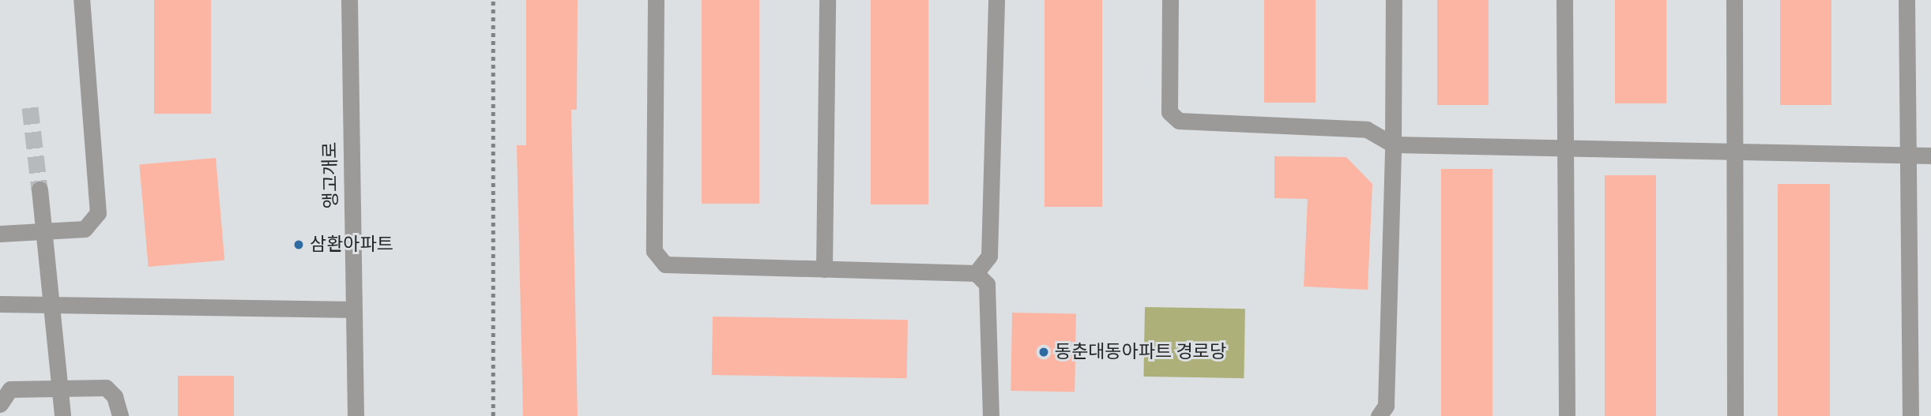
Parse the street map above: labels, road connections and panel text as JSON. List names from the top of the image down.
{
  "streets": {
    "street": ["앵고개로"]
  },
  "places": ["삼환아파트", "동춘대동아파트 경로당"]
}
